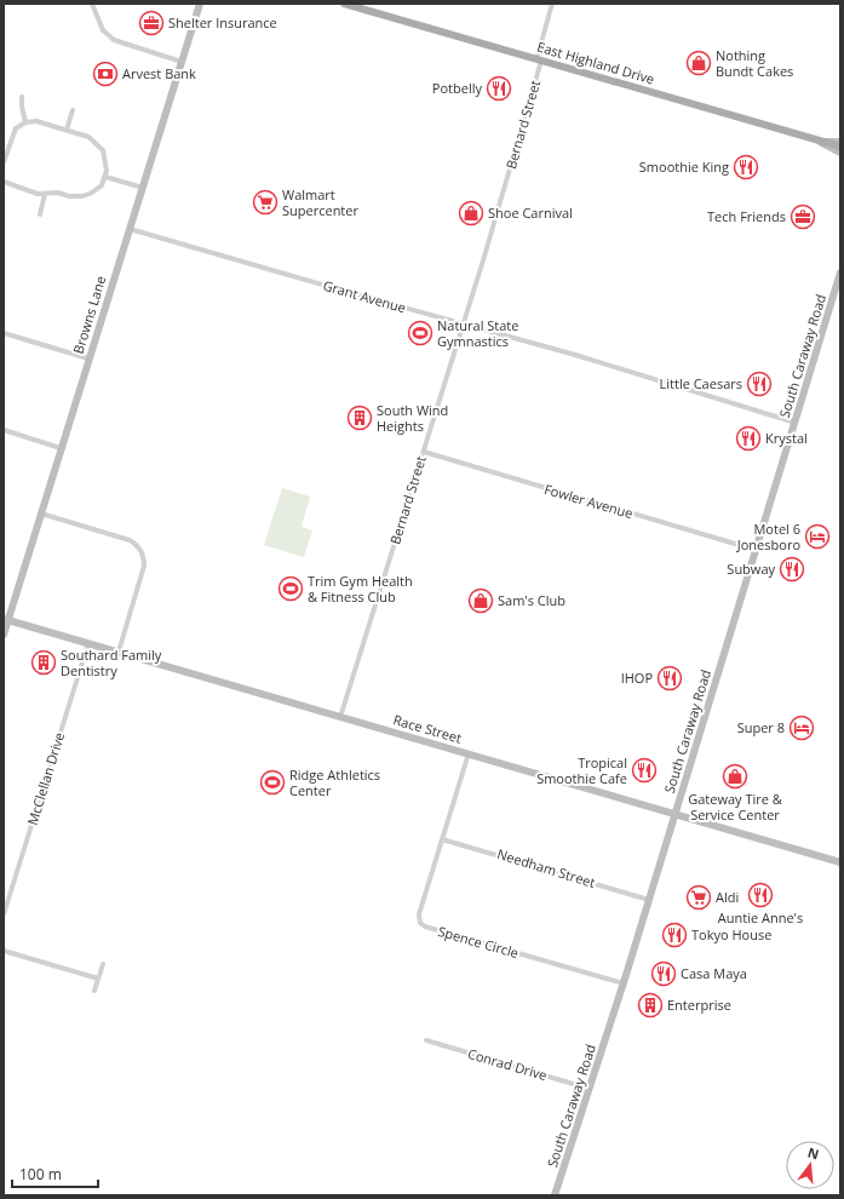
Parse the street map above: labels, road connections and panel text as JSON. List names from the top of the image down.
{
  "streets": {
    "main road": ["East Highland Drive"],
    "street": [
      "Bernard Street",
      "Grant Avenue",
      "Browns Lane",
      "South Caraway Road",
      "Fowler Avenue",
      "Race Street",
      "McClellan Drive",
      "Needham Street",
      "Spence Circle",
      "Conrad Drive"
    ]
  },
  "crossings": [
    ["East Highland Drive", "Bernard Street"],
    ["Bernard Street", "Grant Avenue"],
    ["Bernard Street", "Fowler Avenue"],
    ["Bernard Street", "Race Street"],
    ["Grant Avenue", "Browns Lane"],
    ["Grant Avenue", "South Caraway Road"],
    ["Browns Lane", "Race Street"],
    ["South Caraway Road", "Fowler Avenue"],
    ["South Caraway Road", "Race Street"],
    ["South Caraway Road", "Needham Street"],
    ["South Caraway Road", "Spence Circle"],
    ["South Caraway Road", "Conrad Drive"],
    ["Race Street", "McClellan Drive"],
    ["Race Street", "Spence Circle"],
    ["Needham Street", "Spence Circle"]
  ],
  "places": {
    "office": ["Shelter Insurance", "Tech Friends"],
    "shop": [
      "Nothing Bundt Cakes",
      "Shoe Carnival",
      "Sam's Club",
      "Gateway Tire & Service Center"
    ],
    "bank": ["Arvest Bank"],
    "restaurant": [
      "Potbelly",
      "Smoothie King",
      "Little Caesars",
      "Krystal",
      "Subway",
      "IHOP",
      "Tropical Smoothie Cafe",
      "Auntie Anne's",
      "Tokyo House",
      "Casa Maya"
    ],
    "supermarket": ["Walmart Supercenter", "Aldi"],
    "sports": ["Natural State Gymnastics", "Trim Gym Health & Fitness Club", "Ridge Athletics Center"],
    "building": ["South Wind Heights", "Southard Family Dentistry", "Enterprise"],
    "hotel": ["Motel 6 Jonesboro", "Super 8"]
  },
  "scale_bar": "100 m",
  "north": "top"
}
